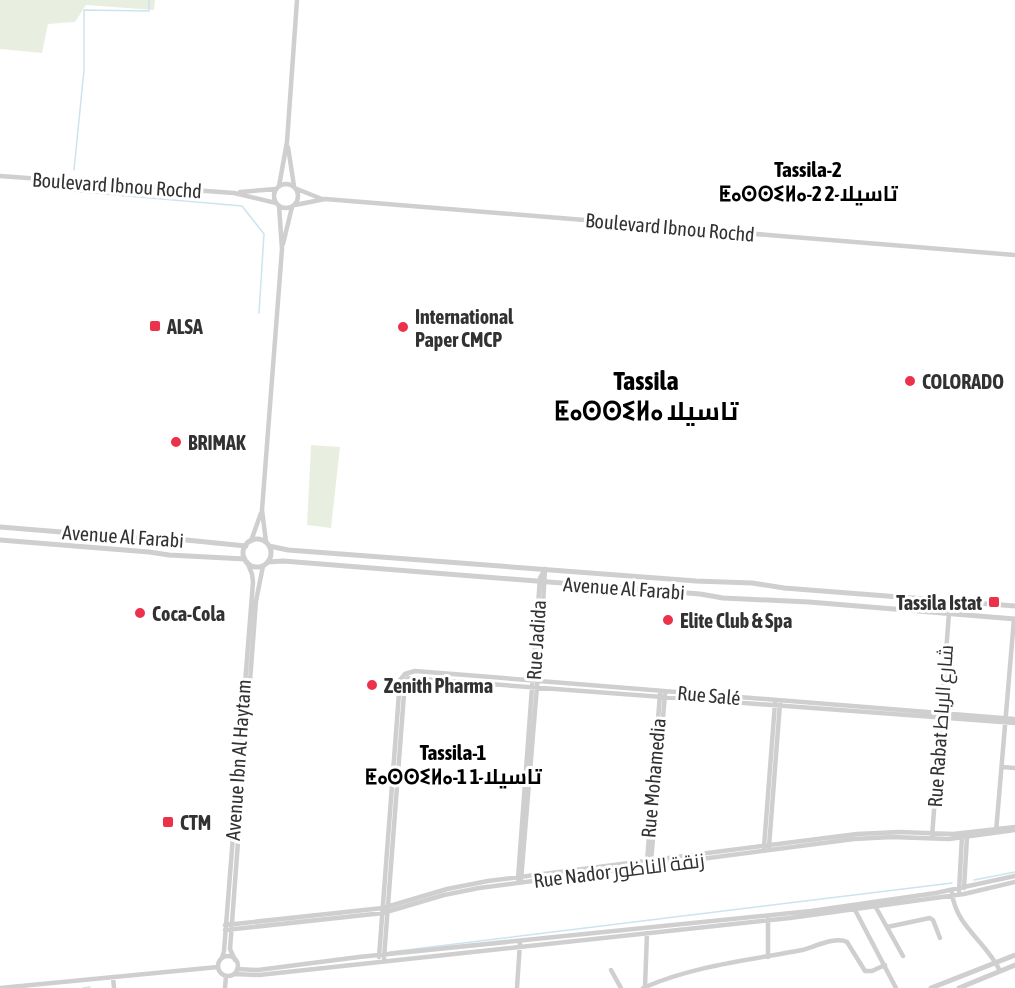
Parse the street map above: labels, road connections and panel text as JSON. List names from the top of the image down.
{
  "streets": {
    "street": [
      "Boulevard Ibnou Rochd",
      "Avenue Al Farabi",
      "Rue Jadida",
      "Rue Salé",
      "Rue Rabat شارع الرباط",
      "Avenue Ibn Al Haytam",
      "Rue Mohamedia",
      "Rue Nador زنقة الناظور"
    ]
  },
  "crossings": [
    ["Avenue Al Farabi", "Rue Jadida"],
    ["Avenue Al Farabi", "Rue Rabat شارع الرباط"],
    ["Avenue Al Farabi", "Avenue Ibn Al Haytam"],
    ["Rue Jadida", "Rue Salé"],
    ["Rue Jadida", "Rue Nador زنقة الناظور"],
    ["Rue Salé", "Rue Rabat شارع الرباط"],
    ["Rue Salé", "Rue Mohamedia"],
    ["Rue Salé", "Rue Nador زنقة الناظور"],
    ["Rue Rabat شارع الرباط", "Rue Nador زنقة الناظور"],
    ["Avenue Ibn Al Haytam", "Rue Nador زنقة الناظور"],
    ["Rue Mohamedia", "Rue Nador زنقة الناظور"]
  ],
  "districts": ["Tassila-2 ⵟⴰⵙⵙⵉⵍⴰ-2 2-تاسيلا", "Tassila ⵟⴰⵙⵙⵉⵍⴰ تاسيلا", "Tassila-1 ⵟⴰⵙⵙⵉⵍⴰ-1 1-تاسيلا"],
  "places": {
    "transit": ["ALSA", "Tassila Istat", "CTM"],
    "other": [
      "International Paper CMCP",
      "COLORADO",
      "BRIMAK",
      "Coca-Cola",
      "Elite Club & Spa",
      "Zenith Pharma"
    ]
  }
}
